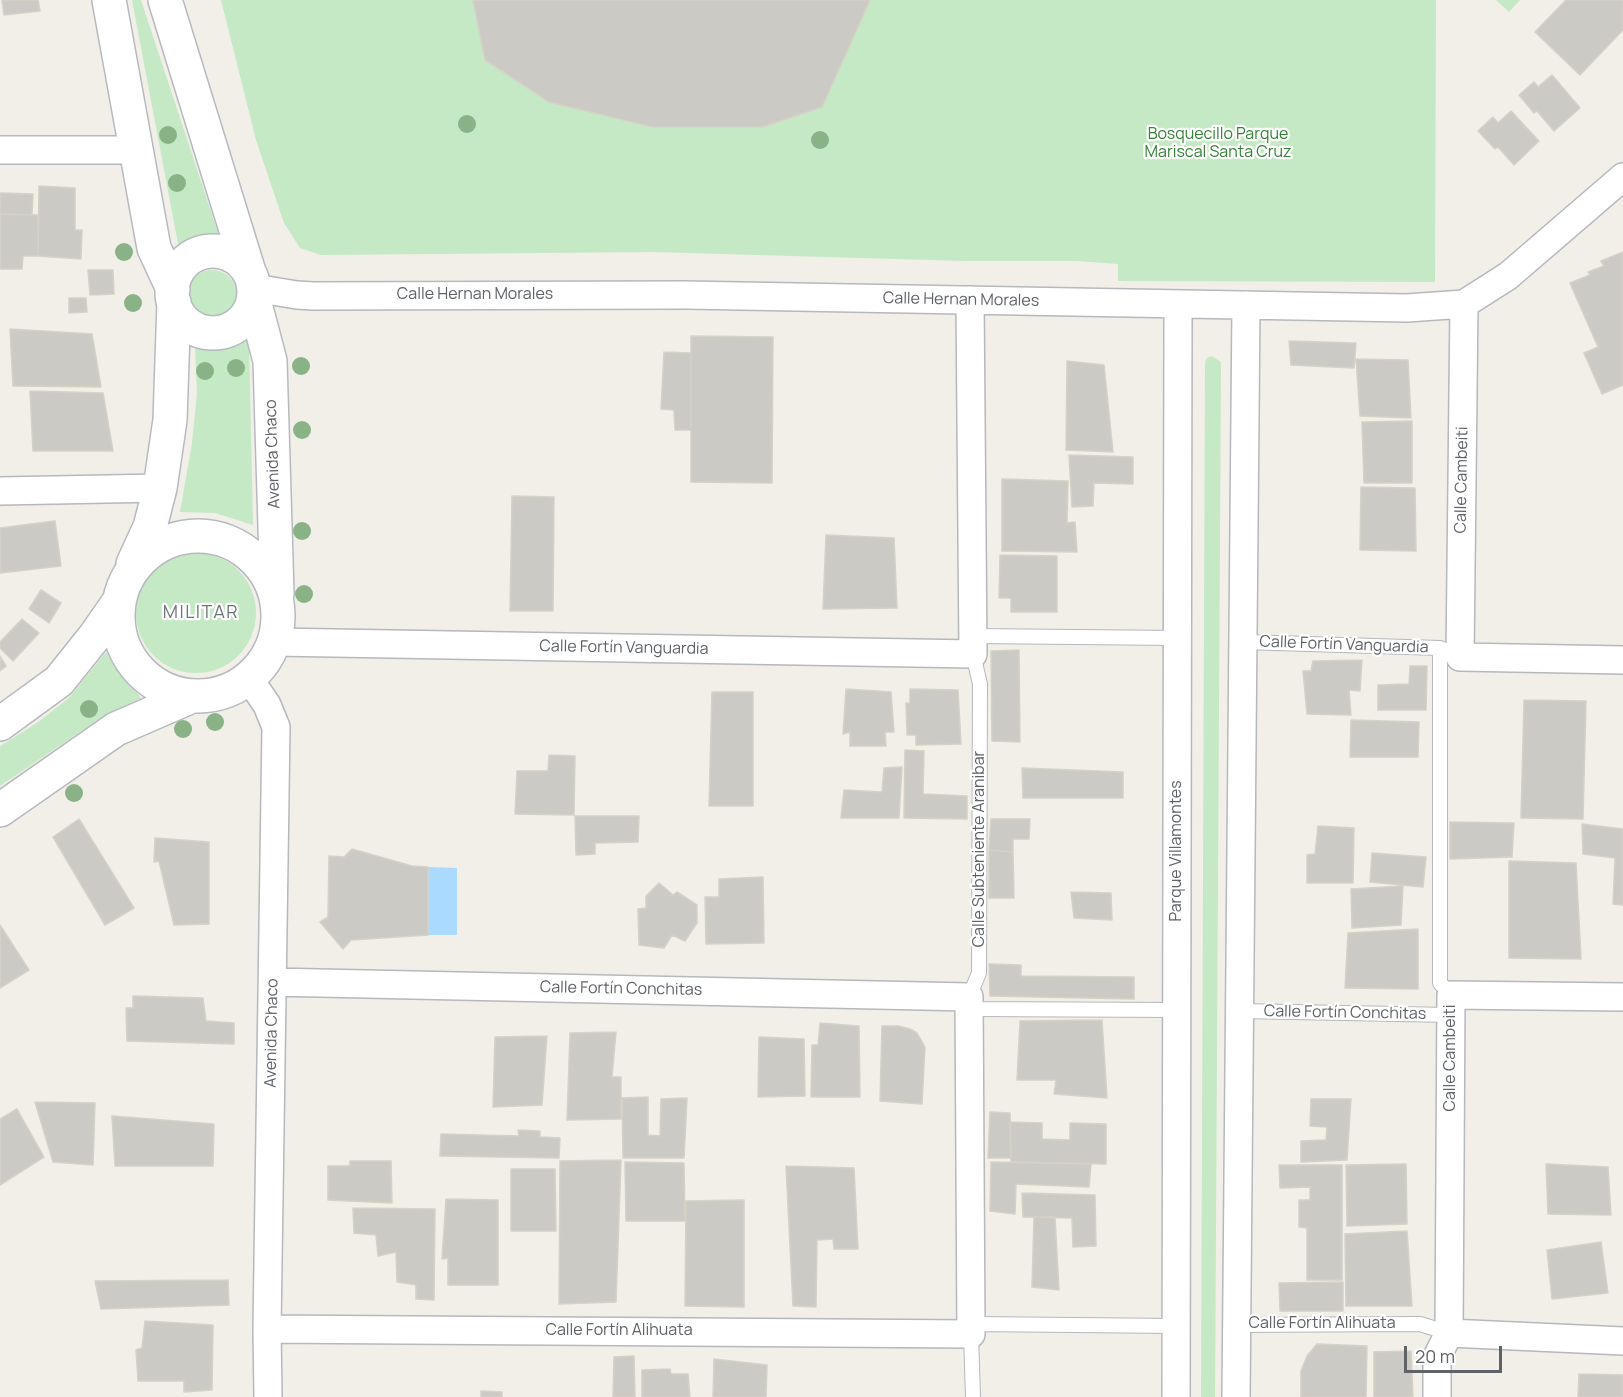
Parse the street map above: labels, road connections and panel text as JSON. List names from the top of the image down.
{
  "streets": {
    "main road": ["Avenida Chaco"],
    "street": [
      "Calle Hernan Morales",
      "Calle Cambeiti",
      "Calle Fortín Vanguardia",
      "Calle Subteniente Aranibar",
      "Parque Villamontes",
      "Calle Fortín Conchitas",
      "Calle Fortín Alihuata"
    ]
  },
  "crossings": [
    ["Calle Hernan Morales", "Avenida Chaco"],
    ["Calle Hernan Morales", "Calle Cambeiti"],
    ["Calle Hernan Morales", "Calle Subteniente Aranibar"],
    ["Calle Hernan Morales", "Parque Villamontes"],
    ["Avenida Chaco", "Calle Fortín Vanguardia"],
    ["Avenida Chaco", "Calle Fortín Conchitas"],
    ["Avenida Chaco", "Calle Fortín Alihuata"],
    ["Calle Cambeiti", "Calle Fortín Vanguardia"],
    ["Calle Cambeiti", "Calle Fortín Conchitas"],
    ["Calle Cambeiti", "Calle Fortín Alihuata"],
    ["Calle Fortín Vanguardia", "Calle Subteniente Aranibar"],
    ["Calle Fortín Vanguardia", "Parque Villamontes"],
    ["Calle Subteniente Aranibar", "Calle Fortín Conchitas"],
    ["Calle Subteniente Aranibar", "Calle Fortín Alihuata"],
    ["Parque Villamontes", "Calle Fortín Conchitas"],
    ["Parque Villamontes", "Calle Fortín Alihuata"]
  ],
  "districts": ["MILITAR"],
  "parks": ["Bosquecillo Parque Mariscal Santa Cruz"],
  "scale_bar": "20 m"
}
